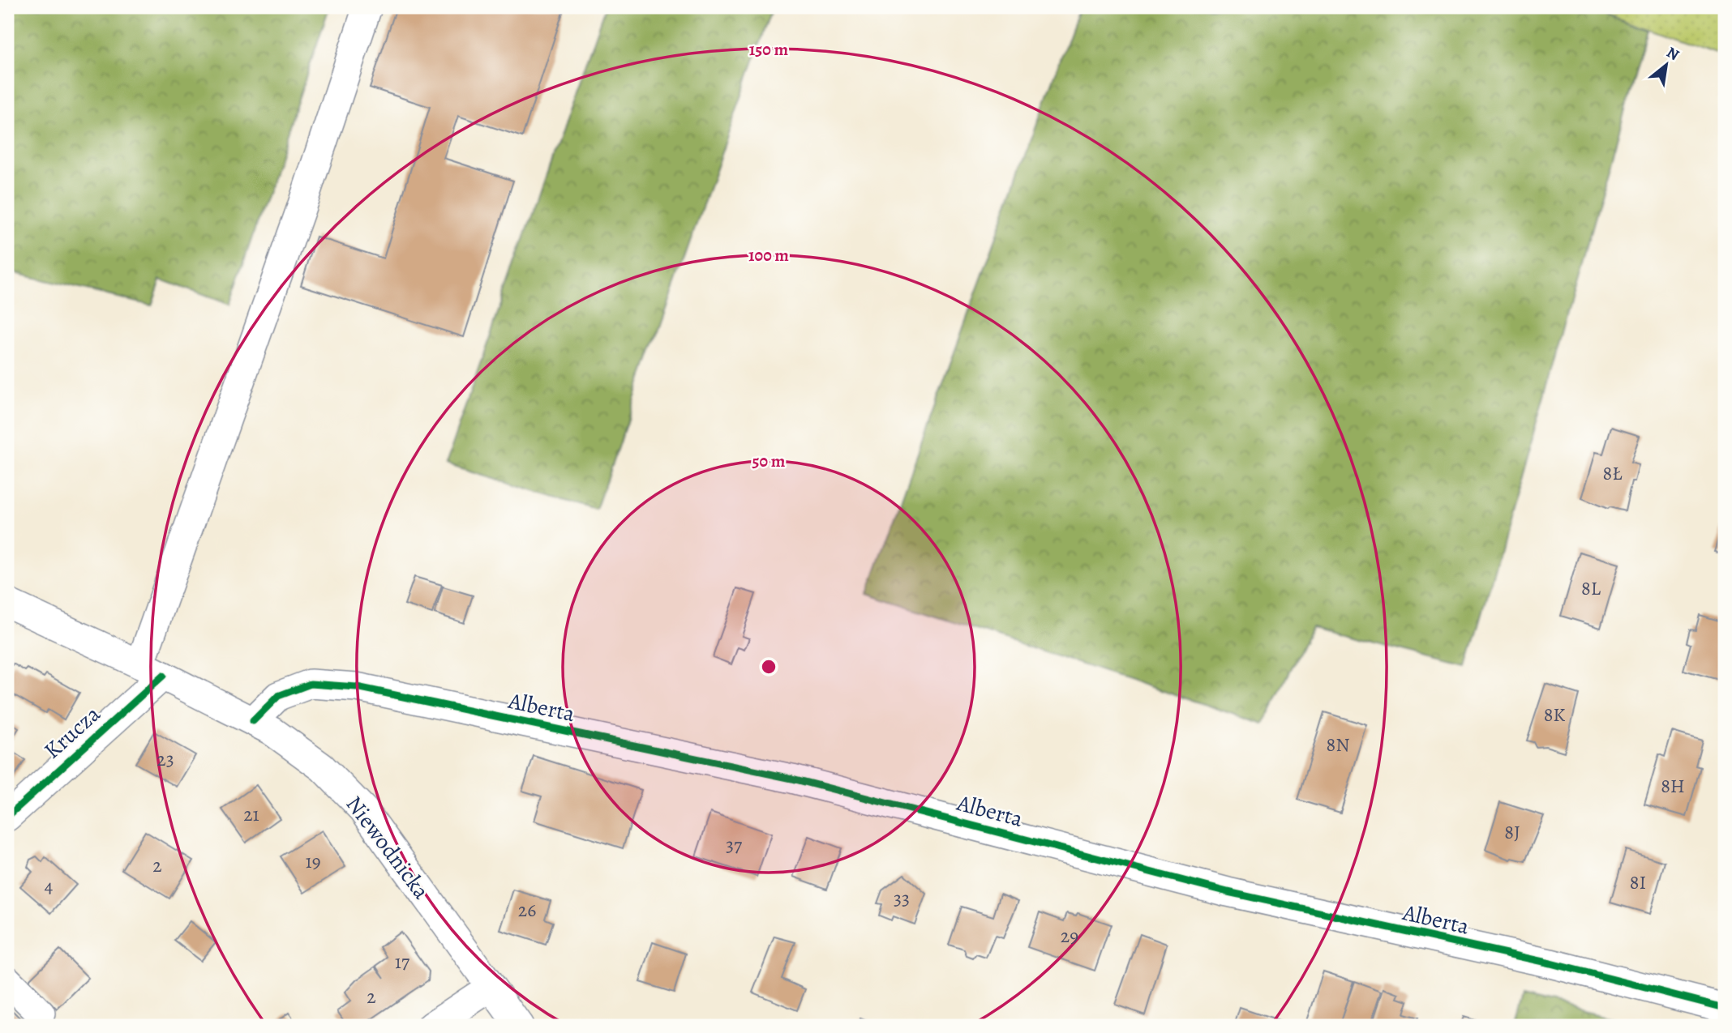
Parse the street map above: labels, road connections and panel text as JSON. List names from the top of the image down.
{
  "streets": {
    "street": ["Alberta", "Krucza", "Niewodnicka"]
  },
  "crossings": [
    ["Alberta", "Niewodnicka"],
    ["Krucza", "Niewodnicka"]
  ],
  "house_numbers": [
    "8Ł",
    "8L",
    "8K",
    "8N",
    "23",
    "8H",
    "21",
    "8J",
    "37",
    "19",
    "2",
    "8I",
    "4",
    "33",
    "26",
    "29",
    "17",
    "2"
  ],
  "north": "top right",
  "rings": ["150 m", "100 m", "50 m"]
}
